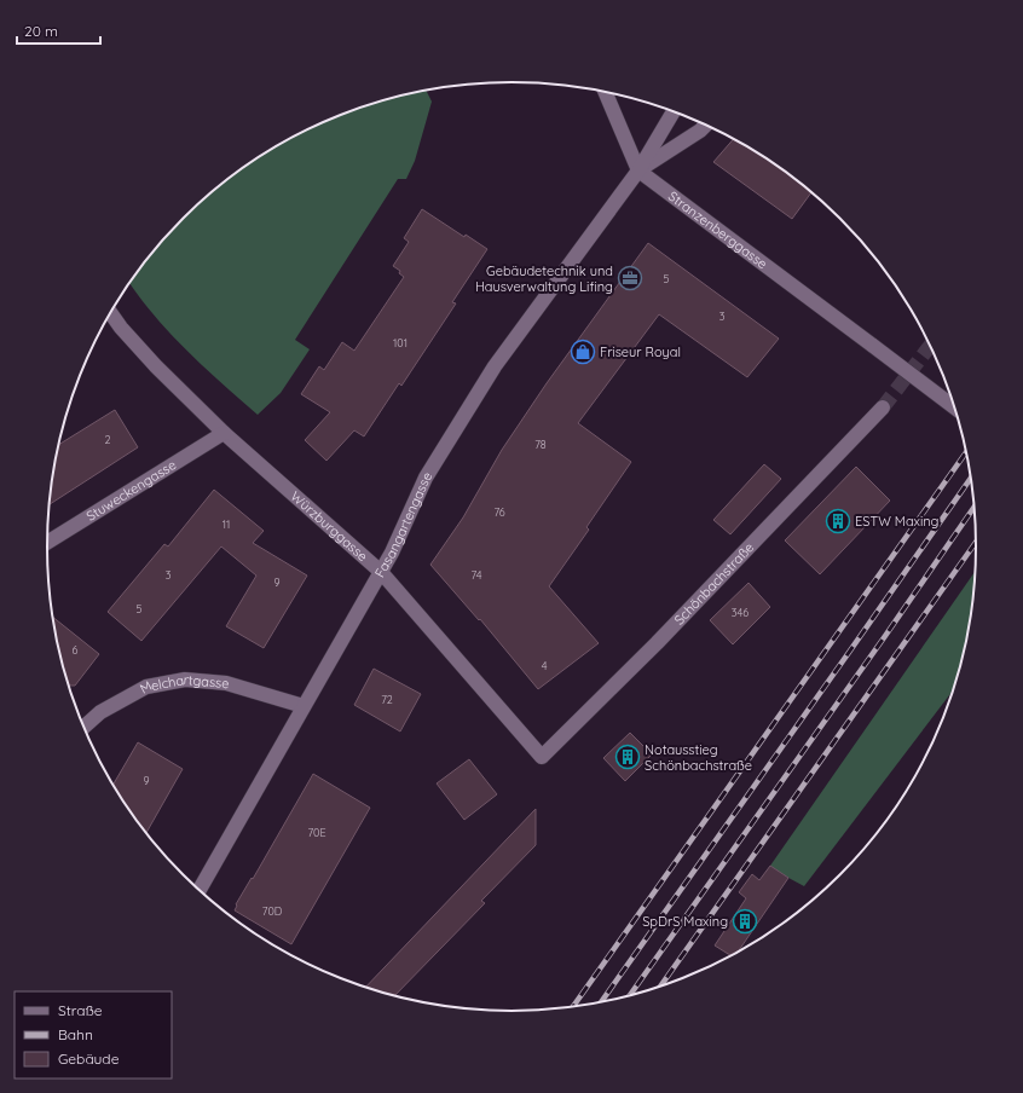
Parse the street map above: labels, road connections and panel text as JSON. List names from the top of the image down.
{
  "streets": {
    "street": [
      "Stranzenberggasse",
      "Stuweckengasse",
      "Fasangartengasse",
      "Würzburggasse",
      "Schönbachstraße",
      "Melchartgasse"
    ]
  },
  "crossings": [
    ["Stranzenberggasse", "Fasangartengasse"],
    ["Stuweckengasse", "Würzburggasse"],
    ["Fasangartengasse", "Würzburggasse"],
    ["Fasangartengasse", "Melchartgasse"],
    ["Würzburggasse", "Schönbachstraße"]
  ],
  "places": {
    "office": ["Gebäudetechnik und Hausverwaltung Lifing"],
    "shop": ["Friseur Royal"],
    "building": ["ESTW Maxing", "Notausstieg Schönbachstraße", "SpDrS Maxing"]
  },
  "house_numbers": [
    "5",
    "3",
    "101",
    "2",
    "78",
    "76",
    "11",
    "3",
    "74",
    "9",
    "5",
    "346",
    "6",
    "4",
    "72",
    "9",
    "70E",
    "70D"
  ],
  "legend": ["Straße", "Bahn", "Gebäude"],
  "scale_bar": "20 m"
}
